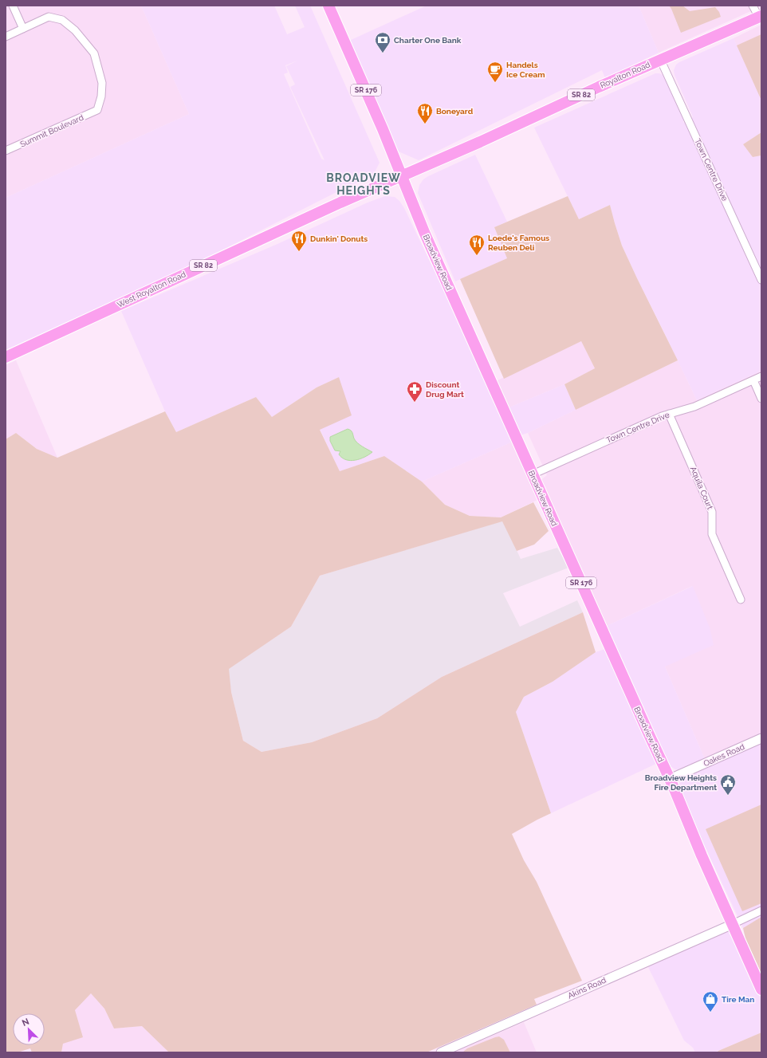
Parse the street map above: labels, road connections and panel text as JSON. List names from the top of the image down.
{
  "streets": {
    "main road": [
      "Royalton Road",
      "SR 176",
      "SR 82",
      "Broadview Road",
      "West Royalton Road"
    ],
    "street": [
      "Summit Boulevard",
      "Town Centre Drive",
      "Aquila Court",
      "Oakes Road",
      "Akins Road"
    ]
  },
  "crossings": [
    ["Royalton Road", "Town Centre Drive"],
    ["Royalton Road", "Broadview Road"],
    ["Royalton Road", "West Royalton Road"],
    ["Town Centre Drive", "Broadview Road"],
    ["Town Centre Drive", "Aquila Court"],
    ["Broadview Road", "West Royalton Road"],
    ["Broadview Road", "Oakes Road"],
    ["Broadview Road", "Akins Road"]
  ],
  "districts": ["BROADVIEW HEIGHTS"],
  "places": {
    "bank": ["Charter One Bank"],
    "cafe": ["Handels Ice Cream"],
    "restaurant": ["Boneyard", "Dunkin' Donuts", "Loede's Famous Reuben Deli"],
    "pharmacy": ["Discount Drug Mart"],
    "public building": ["Broadview Heights Fire Department"],
    "shop": ["Tire Man"]
  },
  "north": "top left"
}
